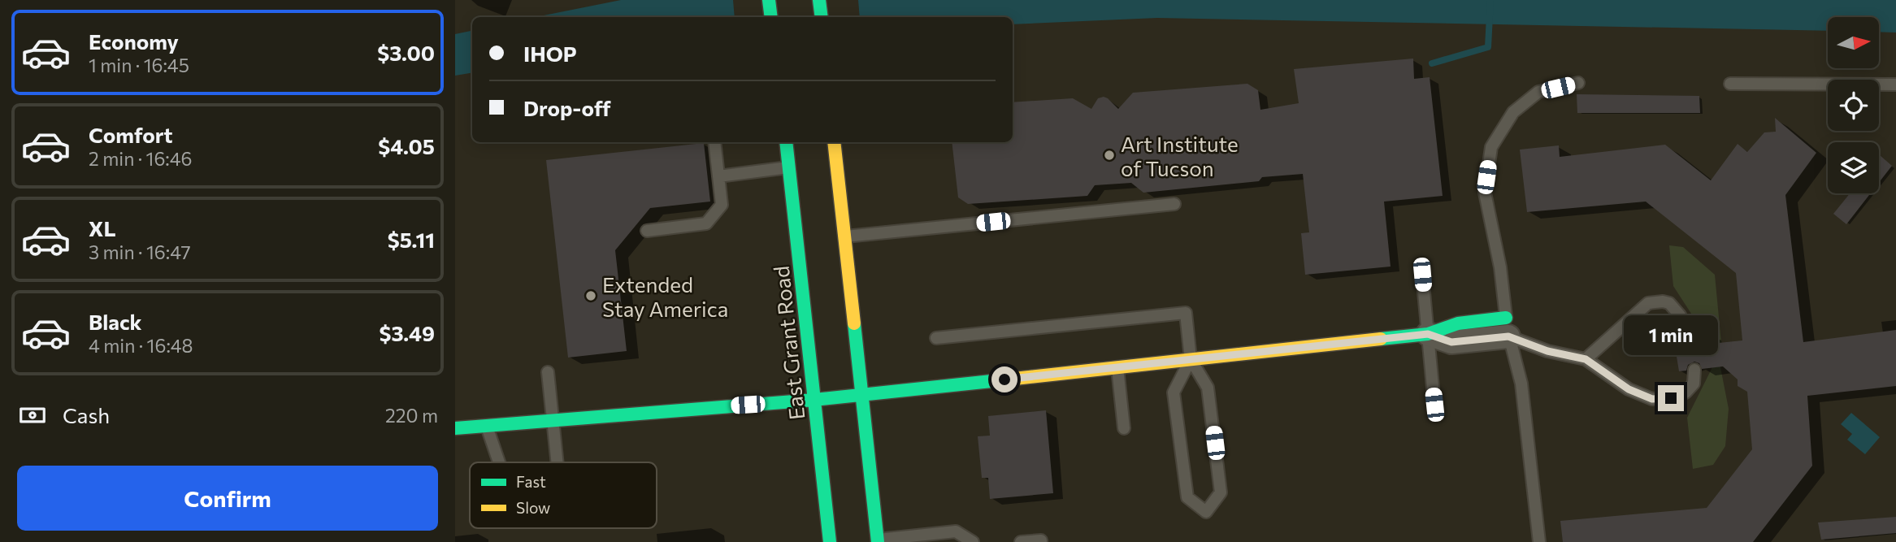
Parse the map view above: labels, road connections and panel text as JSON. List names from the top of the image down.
{
  "streets": {
    "street": ["East Grant Road"]
  },
  "places": ["Art Institute of Tucson", "Extended Stay America"],
  "legend": ["Fast", "Slow"],
  "north": "right",
  "page": {
    "list": [
      {
        "name": "Economy",
        "note": "1 min · 16:45",
        "value": "$3.00"
      },
      {
        "name": "Comfort",
        "note": "2 min · 16:46",
        "value": "$4.05"
      },
      {
        "name": "XL",
        "note": "3 min · 16:47",
        "value": "$5.11"
      },
      {
        "name": "Black",
        "note": "4 min · 16:48",
        "value": "$3.49"
      }
    ],
    "banner": ["IHOP", "Drop-off"],
    "bubble": "1 min",
    "pay": ["Cash", "220 m"],
    "buttons": "Confirm"
  }
}
